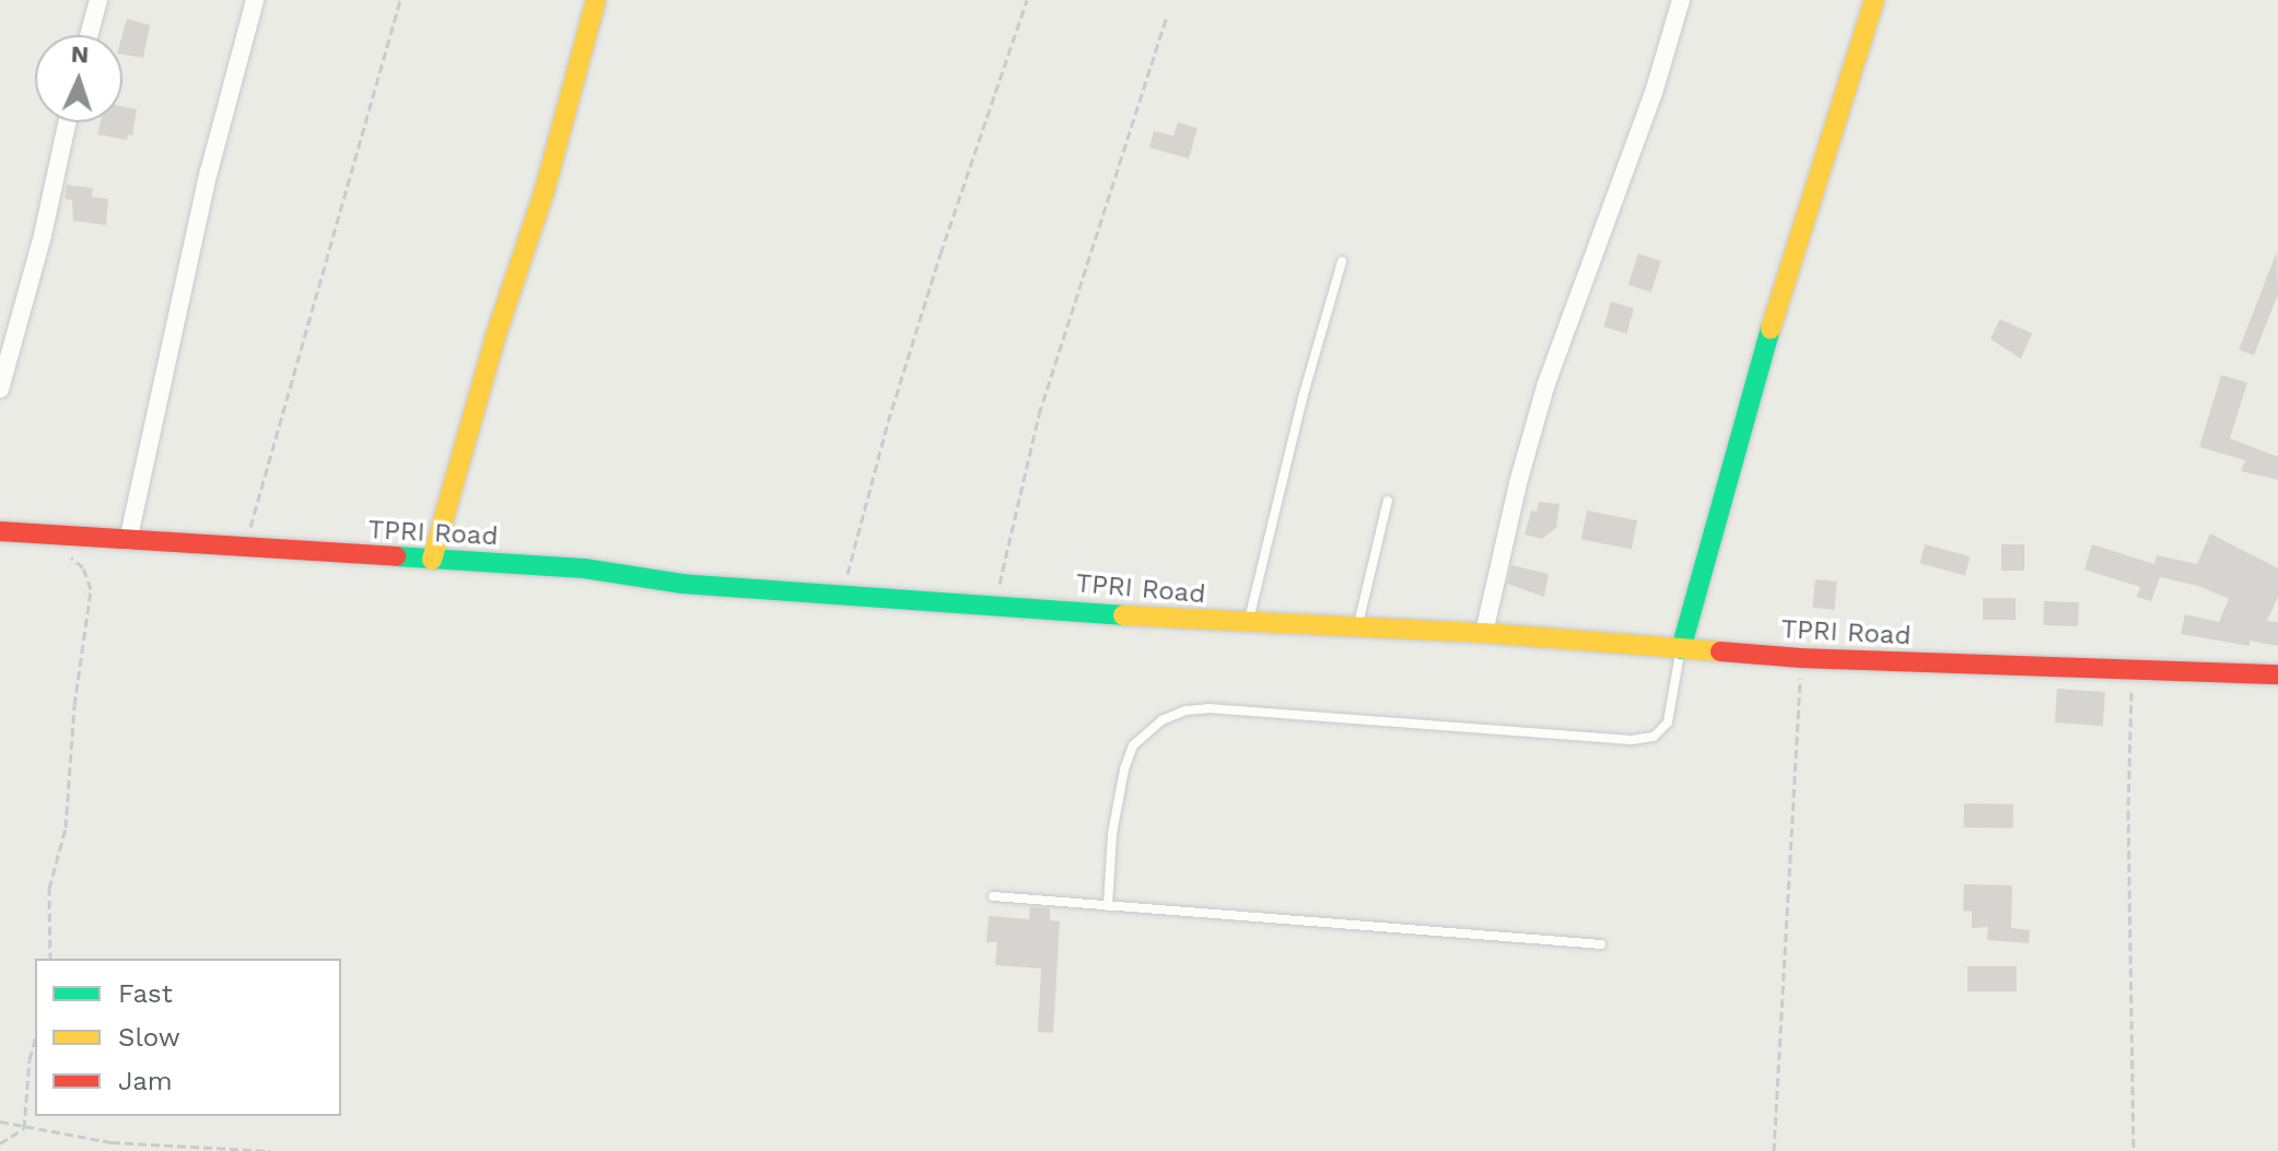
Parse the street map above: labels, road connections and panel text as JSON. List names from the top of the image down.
{
  "streets": {
    "street": ["TPRI Road"]
  },
  "legend": ["Fast", "Slow", "Jam"],
  "north": "top"
}
